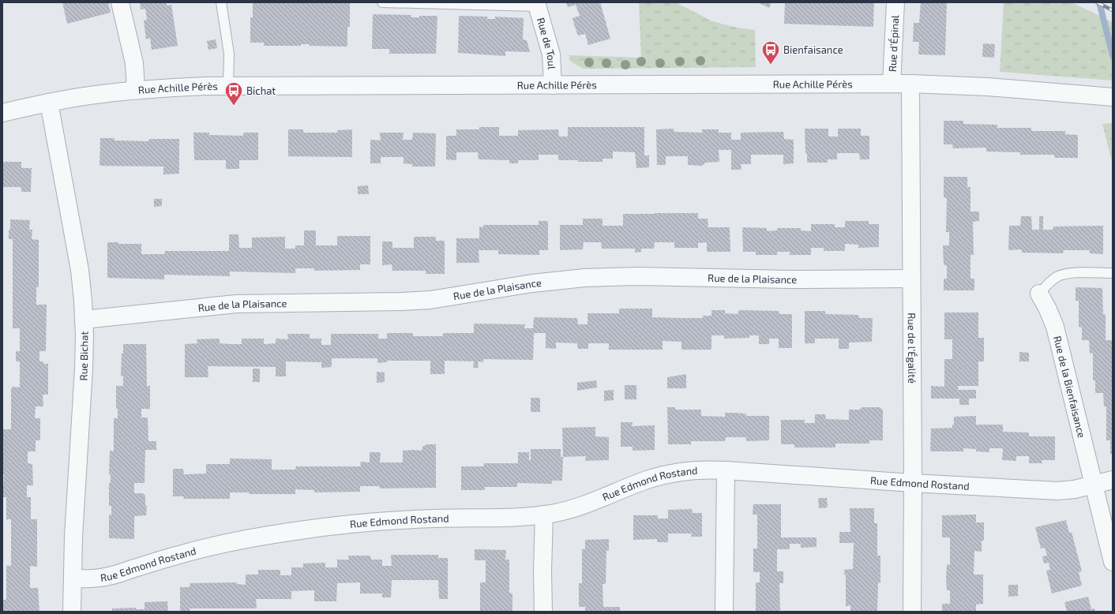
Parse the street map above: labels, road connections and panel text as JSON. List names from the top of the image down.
{
  "streets": {
    "street": [
      "Rue de Toul",
      "Rue d'Épinal",
      "Rue Achille Pérès",
      "Rue de la Plaisance",
      "Rue de l'Égalité",
      "Rue Bichat",
      "Rue de la Bienfaisance",
      "Rue Edmond Rostand"
    ]
  },
  "crossings": [
    ["Rue de Toul", "Rue Achille Pérès"],
    ["Rue d'Épinal", "Rue Achille Pérès"],
    ["Rue Achille Pérès", "Rue de l'Égalité"],
    ["Rue Achille Pérès", "Rue Bichat"],
    ["Rue de la Plaisance", "Rue de l'Égalité"],
    ["Rue de la Plaisance", "Rue Bichat"],
    ["Rue de l'Égalité", "Rue Edmond Rostand"],
    ["Rue Bichat", "Rue Edmond Rostand"],
    ["Rue de la Bienfaisance", "Rue Edmond Rostand"]
  ],
  "places": {
    "bus stop": ["Bienfaisance", "Bichat"]
  }
}
